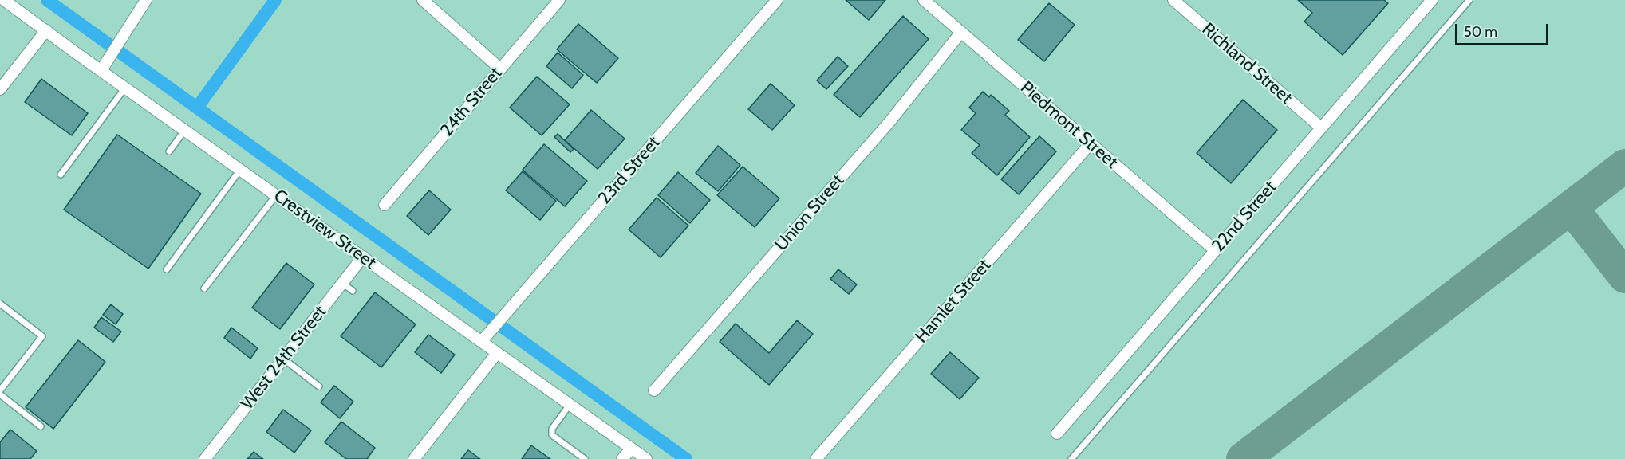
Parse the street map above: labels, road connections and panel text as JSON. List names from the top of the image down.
{
  "streets": {
    "street": [
      "Richland Street",
      "24th Street",
      "Piedmont Street",
      "23rd Street",
      "Union Street",
      "22nd Street",
      "Crestview Street",
      "Hamlet Street",
      "West 24th Street"
    ]
  },
  "crossings": [
    ["Richland Street", "22nd Street"],
    ["Piedmont Street", "Union Street"],
    ["Piedmont Street", "22nd Street"],
    ["Piedmont Street", "Hamlet Street"],
    ["23rd Street", "Crestview Street"],
    ["Crestview Street", "West 24th Street"]
  ],
  "scale_bar": "50 m"
}
